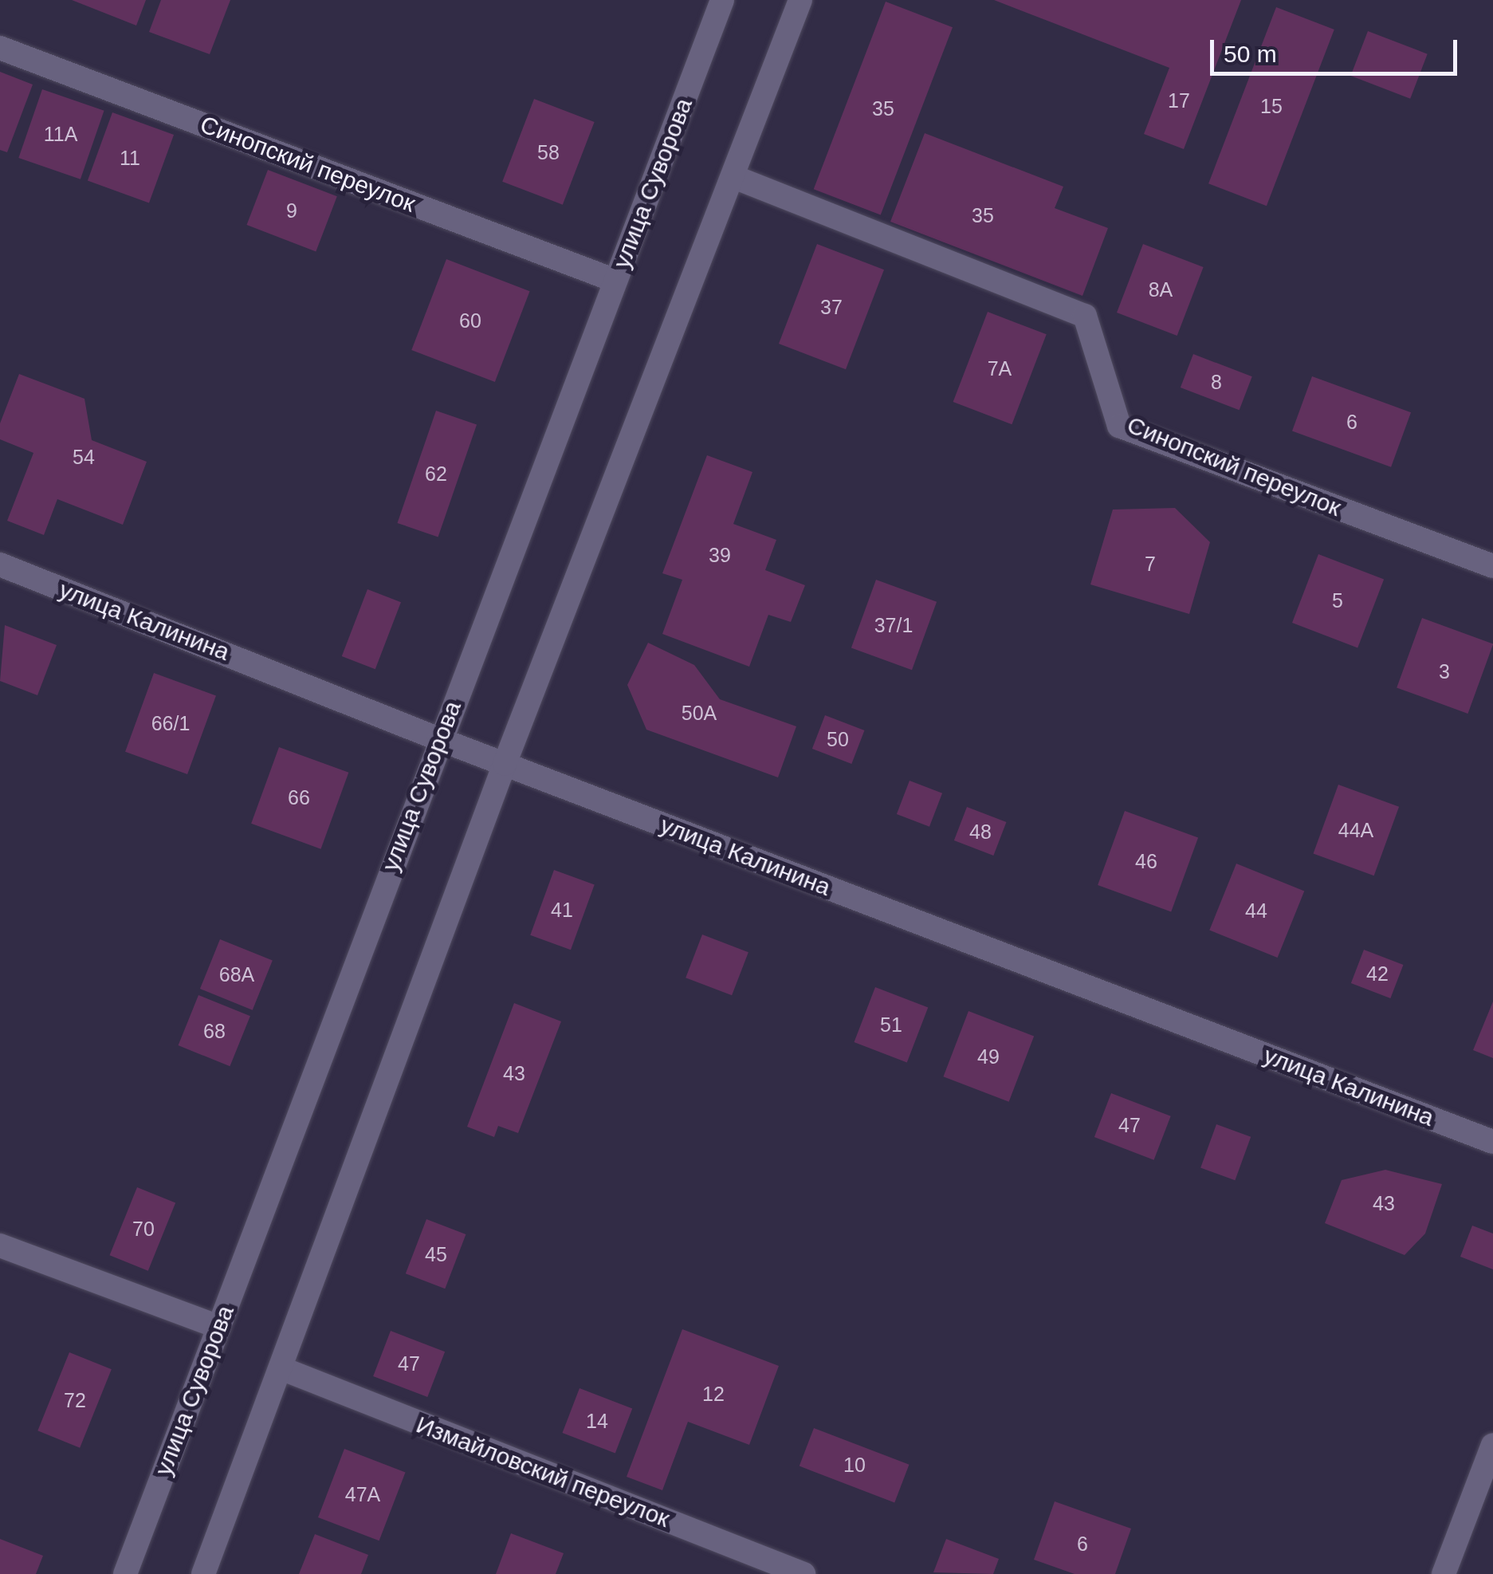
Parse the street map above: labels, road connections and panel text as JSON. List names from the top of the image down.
{
  "streets": {
    "street": [
      "Синопский переулок",
      "улица Суворова",
      "улица Калинина",
      "Измайловский переулок"
    ]
  },
  "crossings": [
    ["Синопский переулок", "улица Суворова"],
    ["улица Суворова", "улица Калинина"]
  ],
  "house_numbers": [
    "17",
    "15",
    "35",
    "11А",
    "58",
    "11",
    "9",
    "35",
    "8А",
    "37",
    "60",
    "7А",
    "8",
    "6",
    "54",
    "62",
    "39",
    "7",
    "5",
    "37/1",
    "3",
    "50А",
    "66/1",
    "50",
    "66",
    "44А",
    "48",
    "46",
    "41",
    "44",
    "42",
    "68А",
    "51",
    "68",
    "49",
    "43",
    "47",
    "43",
    "70",
    "45",
    "47",
    "12",
    "72",
    "14",
    "10",
    "47А",
    "6"
  ],
  "scale_bar": "50 m"
}
